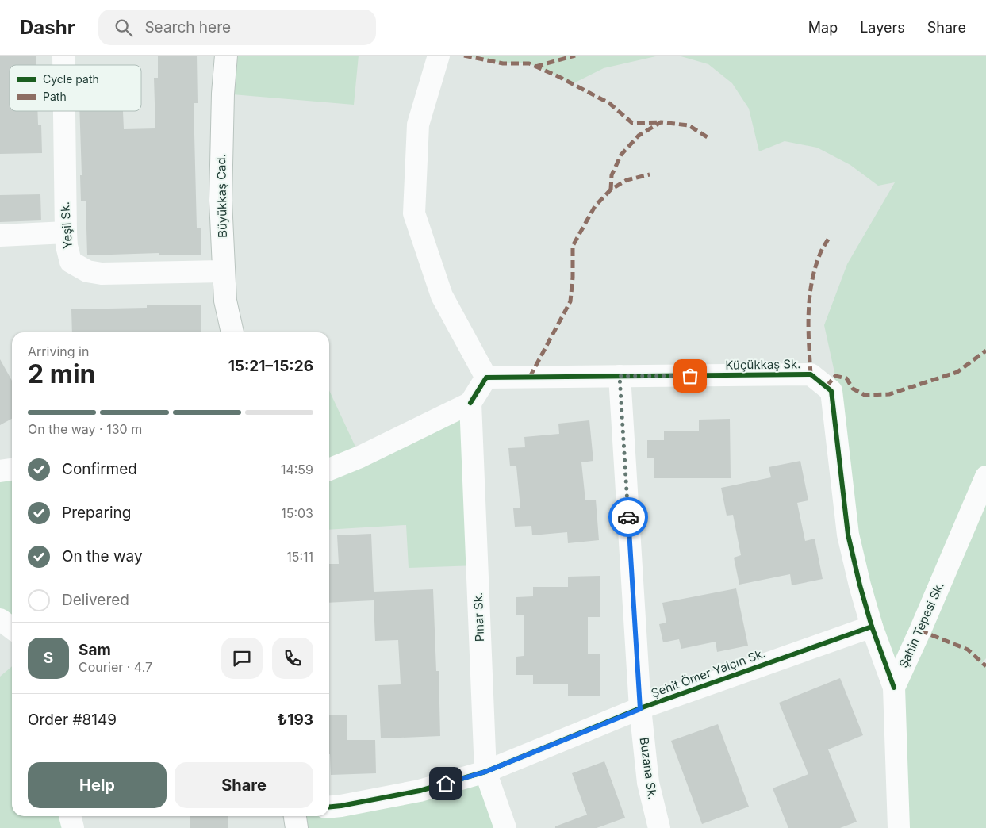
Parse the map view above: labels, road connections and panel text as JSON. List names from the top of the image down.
{
  "streets": {
    "street": [
      "Büyükkaş Cad.",
      "Yeşil Sk.",
      "Küçükkaş Sk.",
      "Pınar Sk.",
      "Şahin Tepesi Sk.",
      "Şehit Ömer Yalçın Sk.",
      "Buzana Sk."
    ]
  },
  "crossings": [
    ["Büyükkaş Cad.", "Yeşil Sk."],
    ["Küçükkaş Sk.", "Şahin Tepesi Sk."],
    ["Küçükkaş Sk.", "Şehit Ömer Yalçın Sk."],
    ["Küçükkaş Sk.", "Buzana Sk."],
    ["Pınar Sk.", "Şehit Ömer Yalçın Sk."],
    ["Şehit Ömer Yalçın Sk.", "Buzana Sk."]
  ],
  "legend": ["Cycle path", "Path"],
  "page": {
    "header": "Dashr",
    "search": "Search here",
    "nav": ["Map", "Layers", "Share"],
    "heading": ["2 min", "Arriving in", "15:21–15:26"],
    "panel": [
      "Sam",
      "Courier · 4.7",
      "Order #8149",
      "₺193"
    ],
    "bar": "On the way · 130 m",
    "list": [
      ["Confirmed", "14:59"],
      ["Preparing", "15:03"],
      ["On the way", "15:11"],
      "Delivered"
    ],
    "round": "S",
    "buttons": ["Help", "Share"]
  }
}
